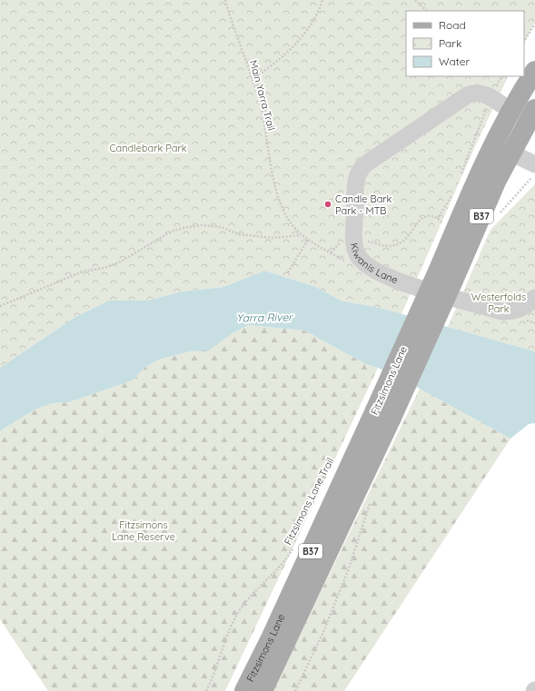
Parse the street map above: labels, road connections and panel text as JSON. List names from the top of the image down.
{
  "streets": {
    "main road": ["B37", "Fitzsimons Lane"],
    "lane": ["Kiwanis Lane"],
    "path": ["Main Yarra Trail", "Fitzsimons Lane Trail"]
  },
  "crossings": [
    ["Kiwanis Lane", "Fitzsimons Lane"]
  ],
  "water": ["Yarra River"],
  "parks": ["Candlebark Park", "Westerfolds Park", "Fitzsimons Lane Reserve"],
  "places": ["Candle Bark Park - MTB"],
  "legend": ["Road", "Park", "Water"]
}
